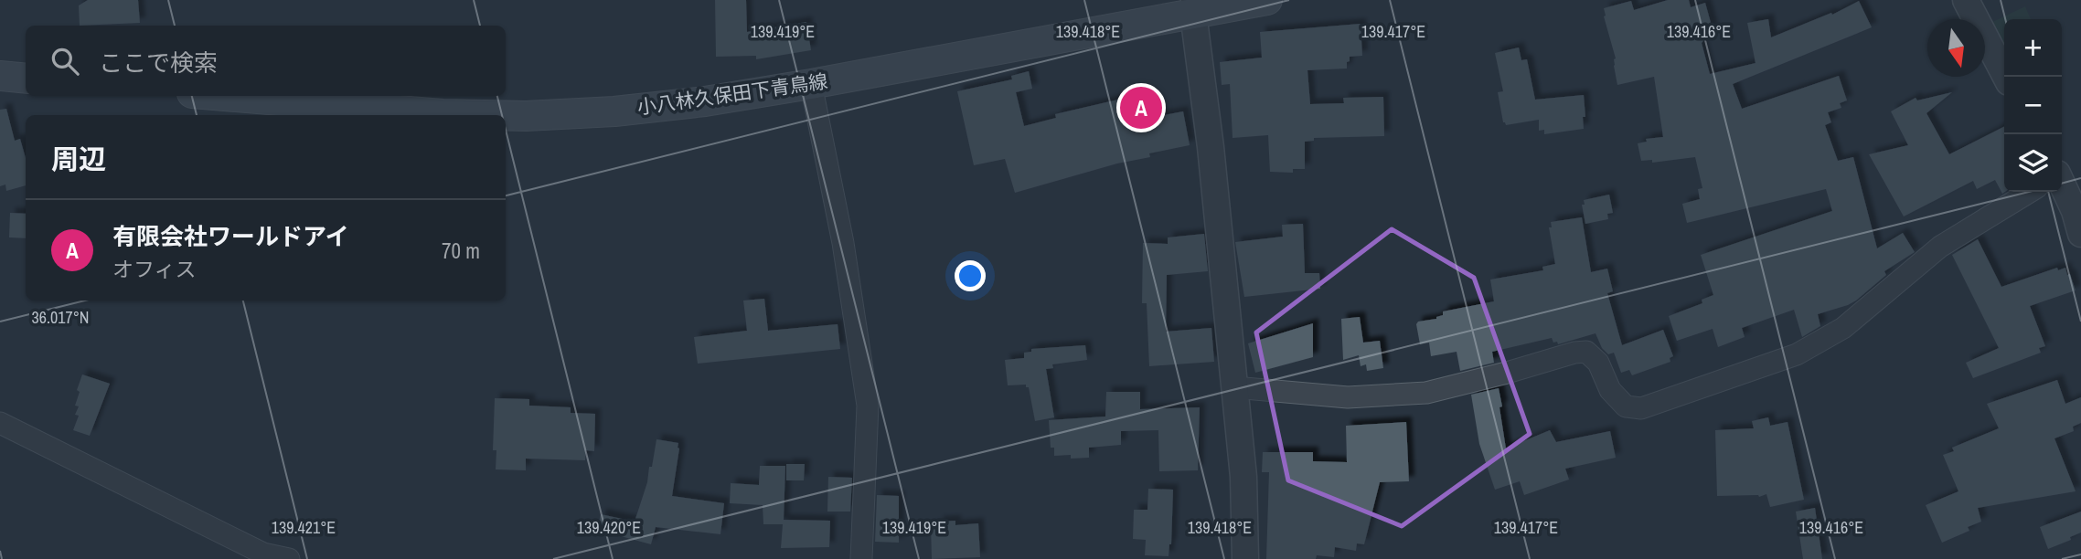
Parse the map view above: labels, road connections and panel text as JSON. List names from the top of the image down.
{
  "streets": {
    "main road": ["小八林久保田下青鳥線"]
  },
  "north": "bottom",
  "page": {
    "map_buttons": ["+", "−"],
    "search": "ここで検索",
    "pins": "A",
    "heading": "周辺",
    "list": [
      {
        "mark": "A",
        "name": "有限会社ワールドアイ",
        "note": "オフィス",
        "value": "70 m"
      }
    ]
  },
  "coordinates": [
    "139.419°E",
    "139.418°E",
    "139.417°E",
    "139.416°E",
    "36.017°N",
    "139.421°E",
    "139.420°E"
  ]
}
